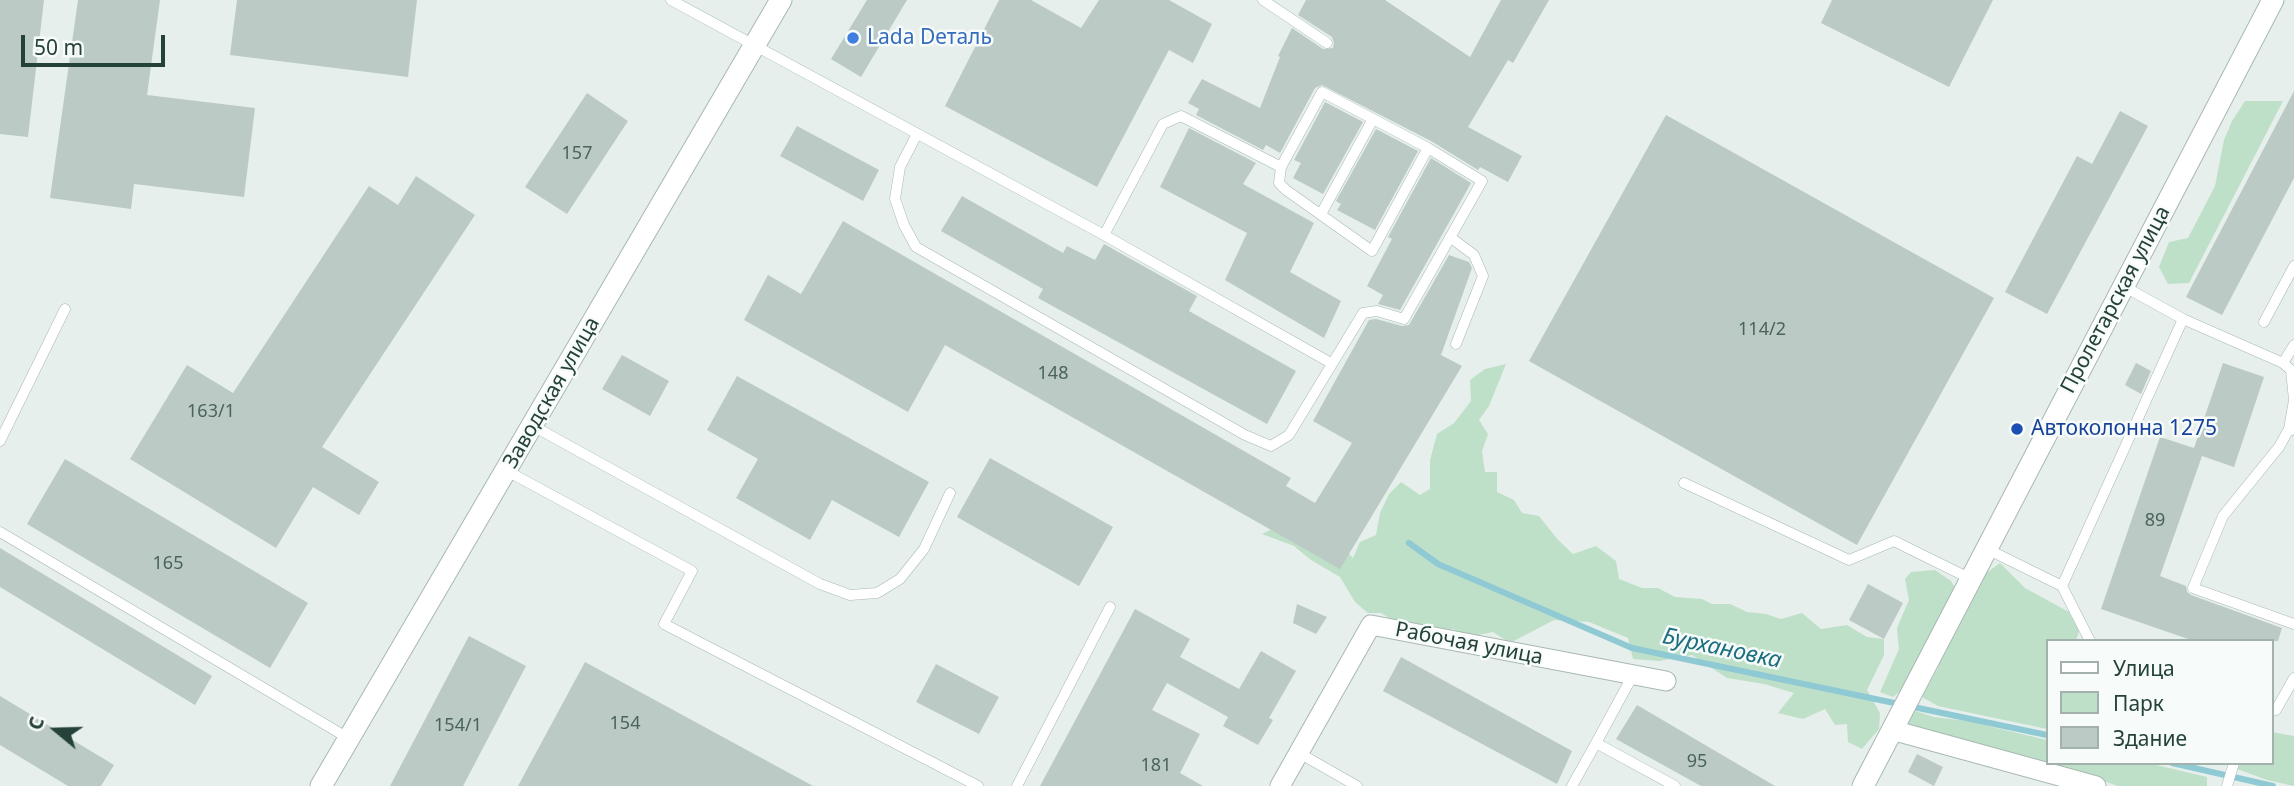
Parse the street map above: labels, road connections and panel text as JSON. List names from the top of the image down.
{
  "streets": {
    "street": ["Пролетарская улица", "Заводская улица", "Рабочая улица"]
  },
  "water": ["Бурхановка"],
  "places": ["Lada Dеталь", "Автоколонна 1275"],
  "house_numbers": [
    "157",
    "114/2",
    "148",
    "163/1",
    "89",
    "165",
    "154",
    "154/1",
    "95",
    "181"
  ],
  "legend": ["Улица", "Парк", "Здание"],
  "scale_bar": "50 m",
  "north": "left"
}
